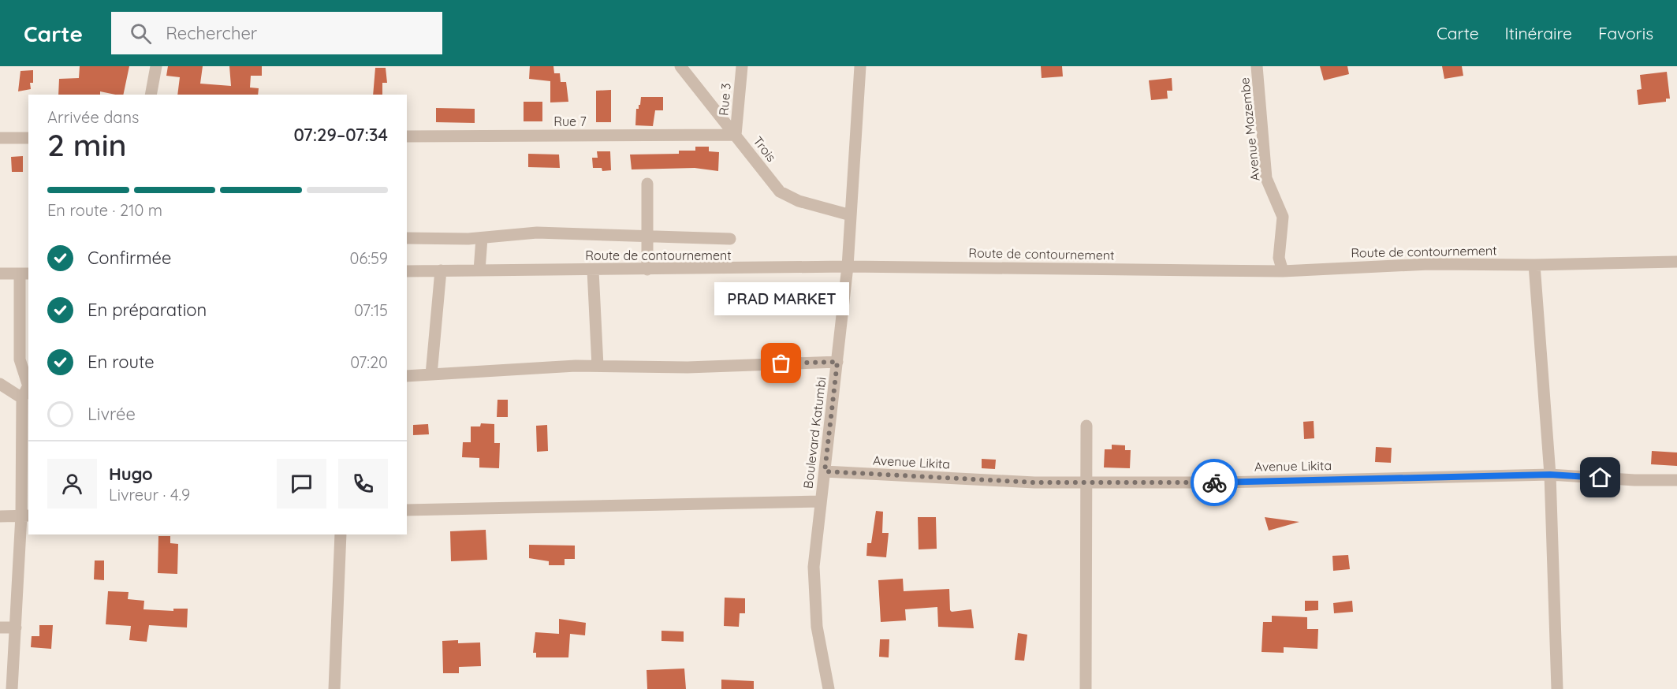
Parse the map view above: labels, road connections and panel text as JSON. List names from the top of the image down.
{
  "streets": {
    "street": [
      "Rue 3",
      "Rue 7",
      "Avenue Mazembe",
      "Trois",
      "Route de contournement",
      "Boulevard Katumbi",
      "Avenue Likita"
    ]
  },
  "crossings": [
    ["Rue 3", "Rue 7"],
    ["Rue 3", "Trois"],
    ["Rue 7", "Trois"],
    ["Avenue Mazembe", "Route de contournement"],
    ["Trois", "Boulevard Katumbi"],
    ["Route de contournement", "Boulevard Katumbi"],
    ["Boulevard Katumbi", "Avenue Likita"]
  ],
  "places": ["PRAD MARKET"],
  "page": {
    "header": "Carte",
    "search": "Rechercher",
    "nav": ["Carte", "Itinéraire", "Favoris"],
    "heading": ["2 min", "Arrivée dans", "07:29–07:34"],
    "panel": ["Hugo", "Livreur · 4.9"],
    "bar": "En route · 210 m",
    "list": [
      ["Confirmée", "06:59"],
      ["En préparation", "07:15"],
      ["En route", "07:20"],
      "Livrée"
    ],
    "bubble": "PRAD MARKET"
  }
}
